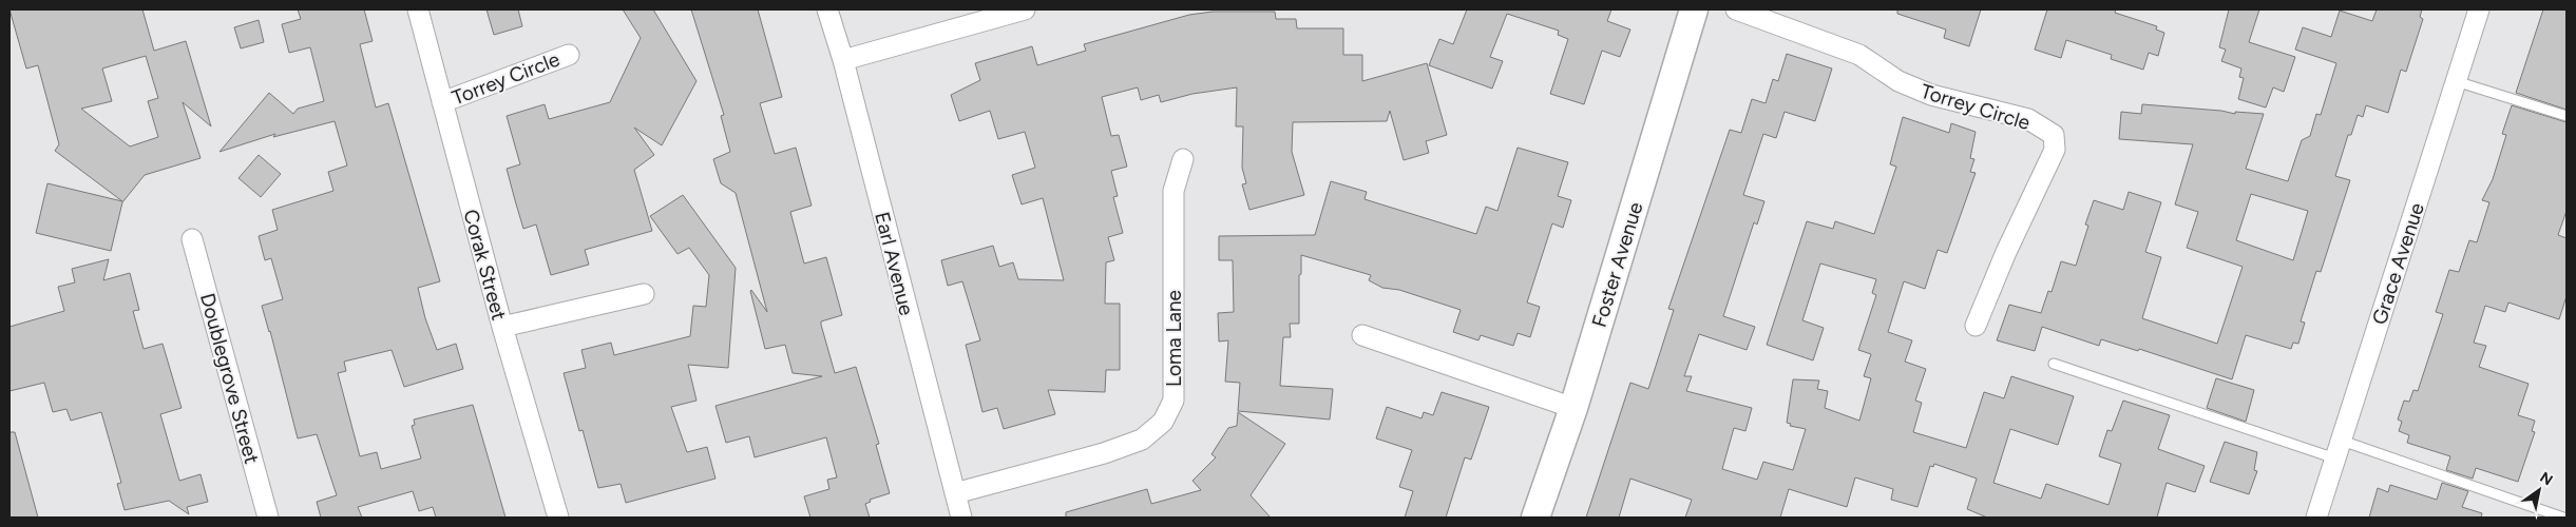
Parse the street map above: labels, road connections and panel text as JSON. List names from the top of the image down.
{
  "streets": {
    "street": [
      "Torrey Circle",
      "Earl Avenue",
      "Grace Avenue",
      "Corak Street",
      "Foster Avenue",
      "Loma Lane",
      "Doublegrove Street"
    ]
  },
  "crossings": [
    ["Torrey Circle", "Corak Street"],
    ["Earl Avenue", "Loma Lane"]
  ],
  "north": "top right"
}
